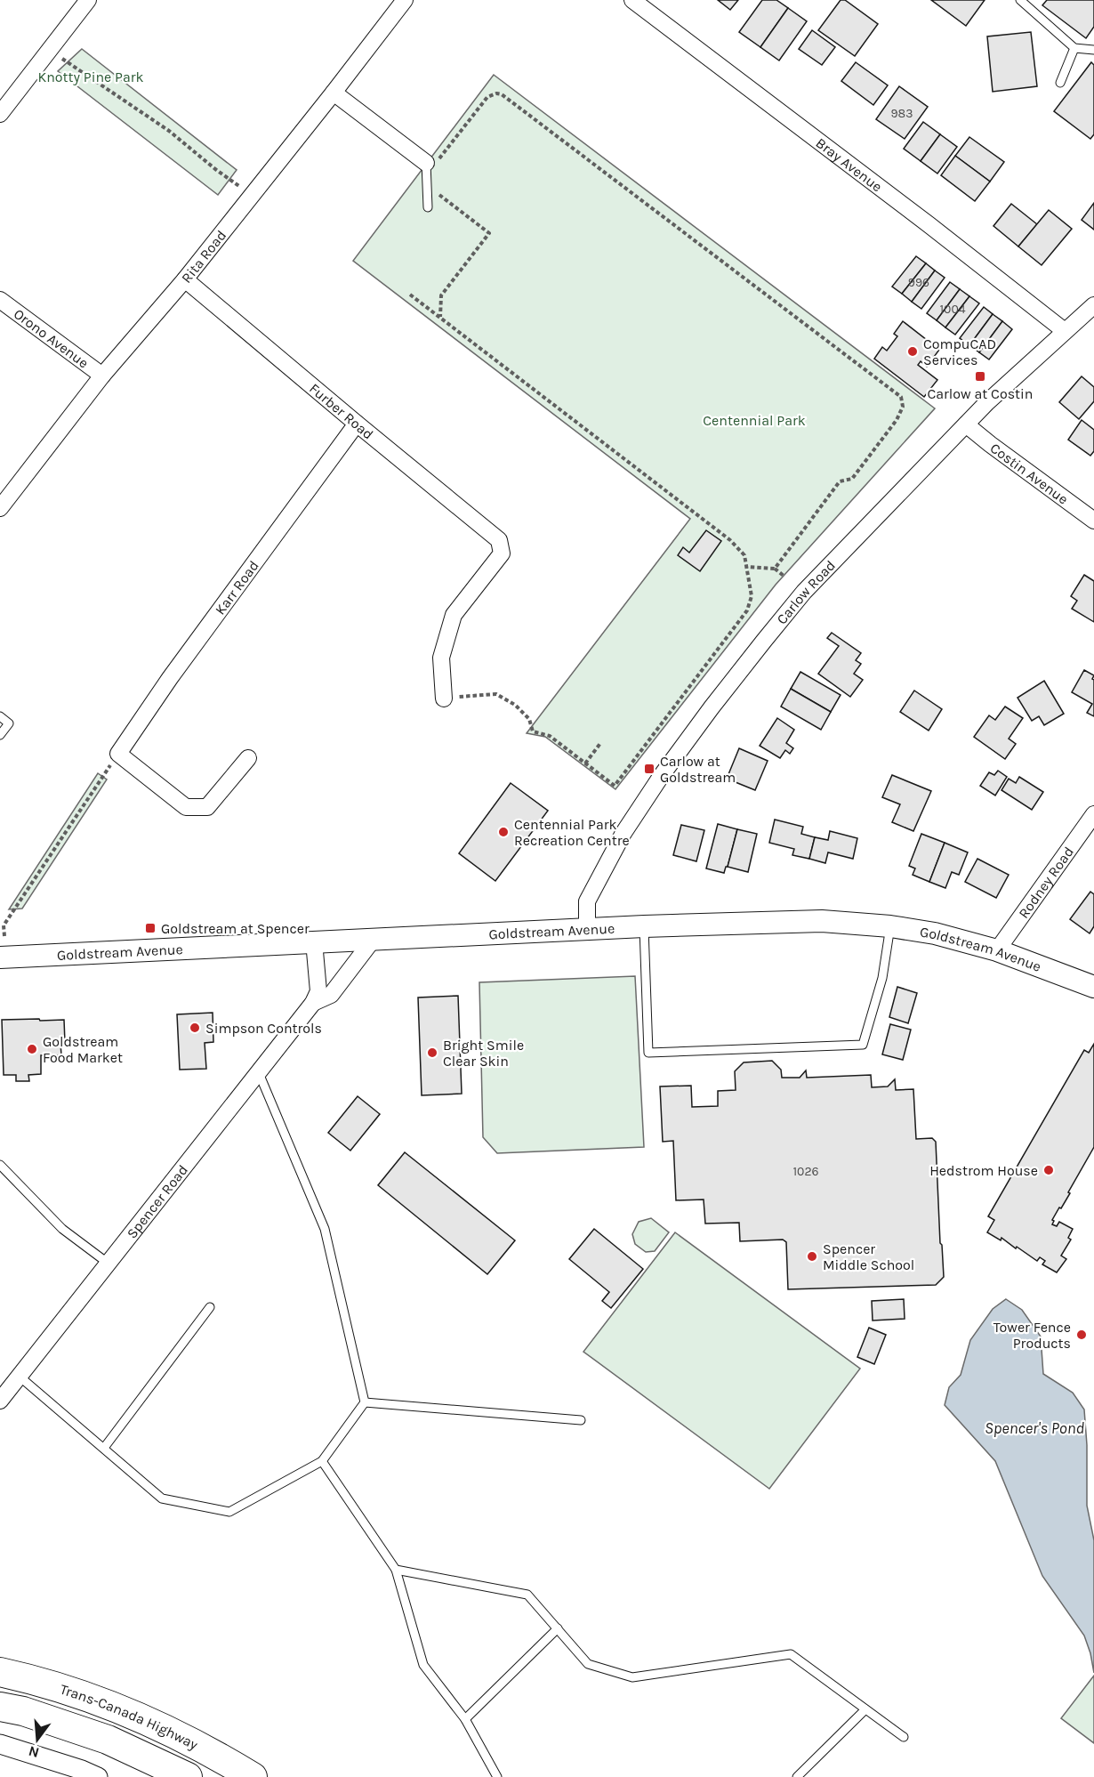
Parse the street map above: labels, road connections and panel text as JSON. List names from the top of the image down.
{
  "streets": {
    "highway": ["Trans-Canada Highway"],
    "main road": ["Goldstream Avenue"],
    "street": [
      "Bray Avenue",
      "Rita Road",
      "Orono Avenue",
      "Furber Road",
      "Costin Avenue",
      "Karr Road",
      "Carlow Road",
      "Rodney Road",
      "Spencer Road"
    ]
  },
  "crossings": [
    ["Bray Avenue", "Carlow Road"],
    ["Rita Road", "Orono Avenue"],
    ["Rita Road", "Furber Road"],
    ["Furber Road", "Karr Road"],
    ["Costin Avenue", "Carlow Road"],
    ["Carlow Road", "Goldstream Avenue"],
    ["Rodney Road", "Goldstream Avenue"],
    ["Goldstream Avenue", "Spencer Road"]
  ],
  "water": ["Spencer's Pond"],
  "parks": ["Knotty Pine Park", "Centennial Park"],
  "places": {
    "other": [
      "CompuCAD Services",
      "Centennial Park Recreation Centre",
      "Simpson Controls",
      "Goldstream Food Market",
      "Bright Smile Clear Skin",
      "Hedstrom House",
      "Spencer Middle School",
      "Tower Fence Products"
    ],
    "transit": ["Carlow at Costin", "Carlow at Goldstream", "Goldstream at Spencer"]
  },
  "house_numbers": [
    "983",
    "996",
    "1004",
    "1026"
  ],
  "north": "bottom"
}
